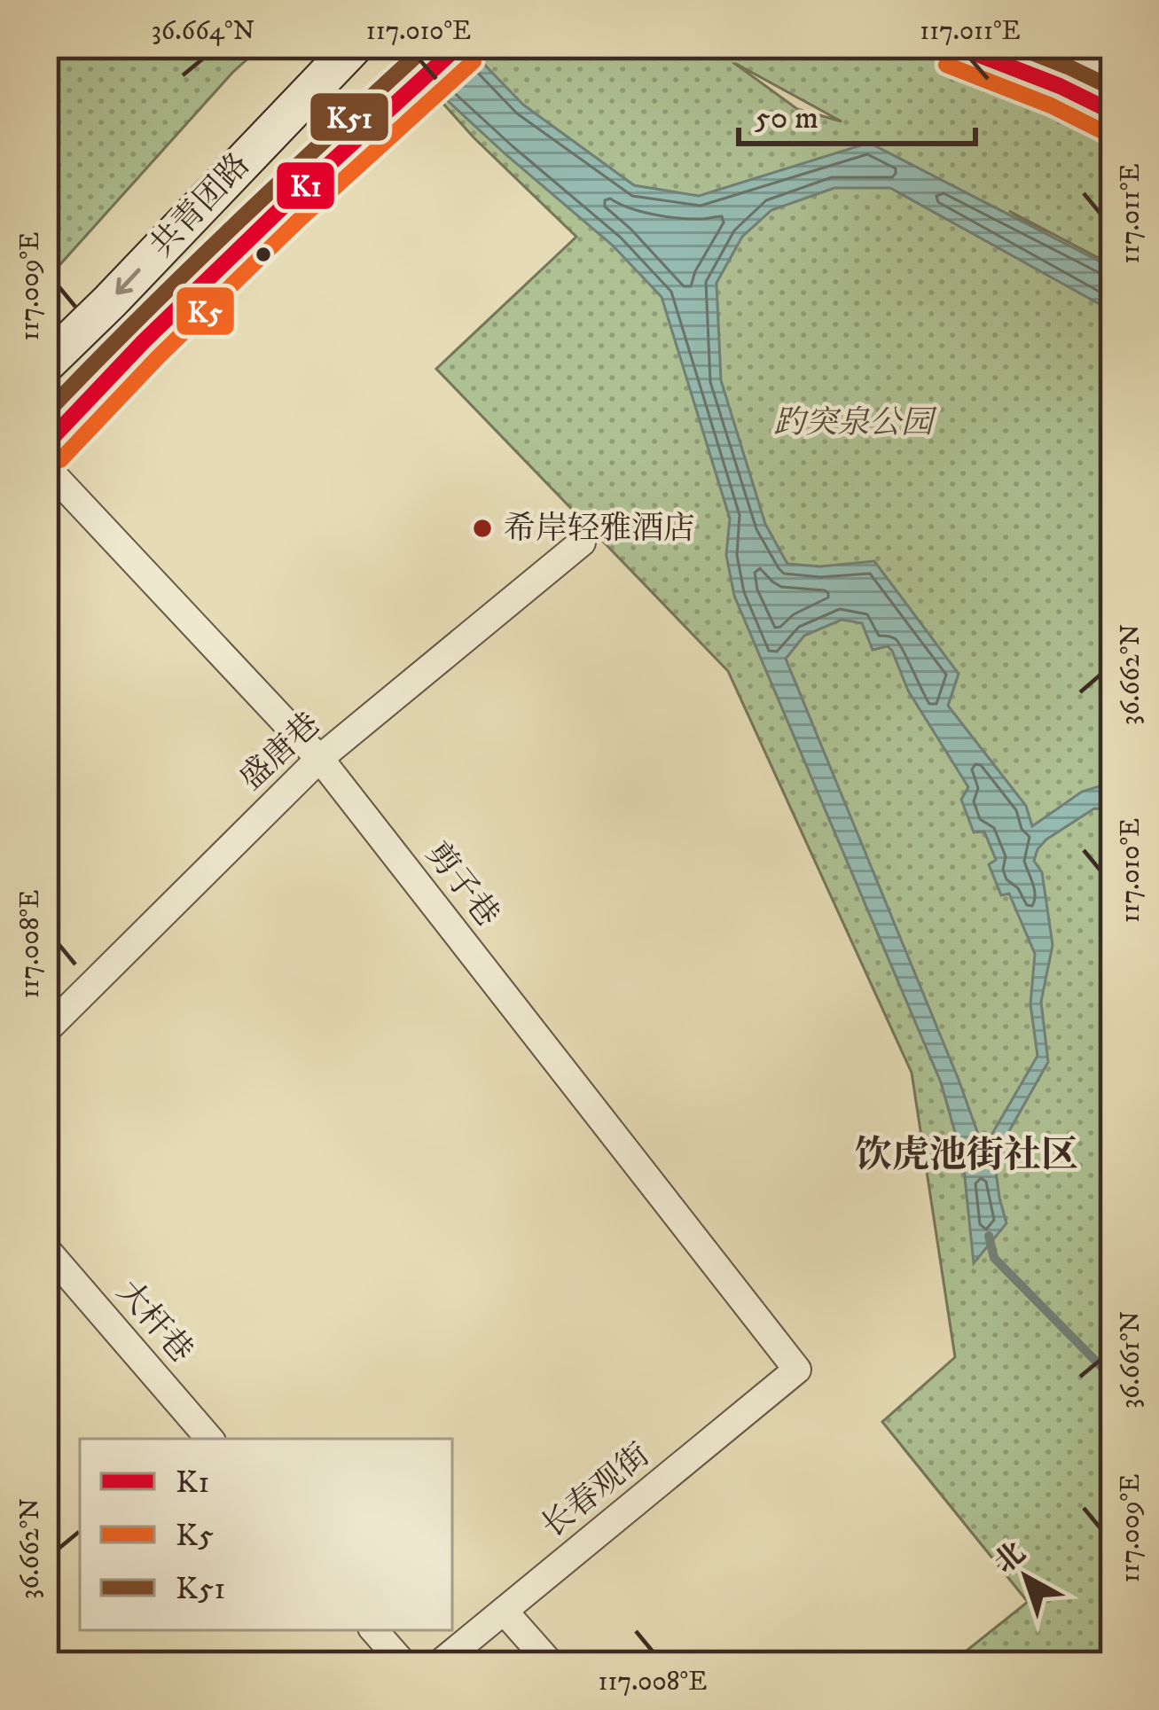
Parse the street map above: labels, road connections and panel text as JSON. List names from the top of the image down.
{
  "streets": {
    "main road": ["共青团路"],
    "street": [
      "盛唐巷",
      "剪子巷",
      "大杆巷",
      "长春观街"
    ]
  },
  "crossings": [
    ["盛唐巷", "剪子巷"],
    ["剪子巷", "长春观街"]
  ],
  "districts": ["饮虎池街社区"],
  "parks": ["趵突泉公园"],
  "places": ["希岸轻雅酒店"],
  "lines": ["transit line K1", "transit line K51", "transit line K5"],
  "legend": ["K1", "K5", "K51"],
  "scale_bar": "50 m",
  "north": "top left",
  "coordinates": [
    "36.664°N",
    "117.010°E",
    "117.011°E",
    "117.009°E",
    "36.662°N",
    "117.008°E",
    "36.661°N"
  ]
}
